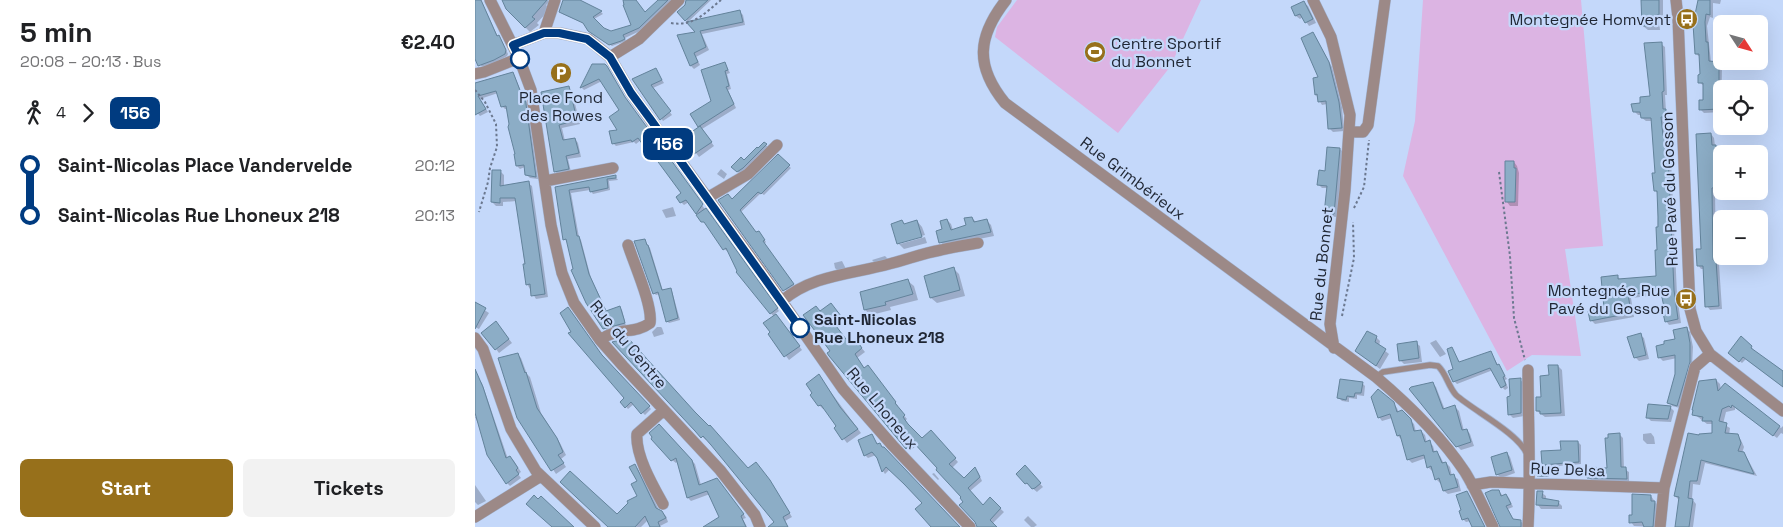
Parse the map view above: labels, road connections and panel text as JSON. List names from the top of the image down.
{
  "streets": {
    "street": [
      "Rue Grimbérieux",
      "Rue Pavé du Gosson",
      "Rue du Bonnet",
      "Rue du Centre",
      "Rue Lhoneux",
      "Rue Delsa"
    ]
  },
  "crossings": [
    ["Rue Grimbérieux", "Rue du Bonnet"]
  ],
  "places": {
    "bus stop": ["Montegnée Homvent", "Montegnée Rue Pavé du Gosson"],
    "sports": ["Centre Sportif du Bonnet"],
    "parking": ["Place Fond des Rowes"],
    "other": ["Saint-Nicolas Rue Lhoneux 218"]
  },
  "lines": ["bus line 156"],
  "north": "bottom right",
  "page": {
    "heading": ["5 min", "20:08 – 20:13 · Bus", "€2.40"],
    "on_map": "156",
    "map_buttons": ["+", "−"],
    "legs": ["4", "156"],
    "list": [
      {
        "name": "Saint-Nicolas Place Vandervelde",
        "value": "20:12"
      },
      {
        "name": "Saint-Nicolas Rue Lhoneux 218",
        "value": "20:13"
      }
    ],
    "buttons": ["Start", "Tickets"]
  }
}
